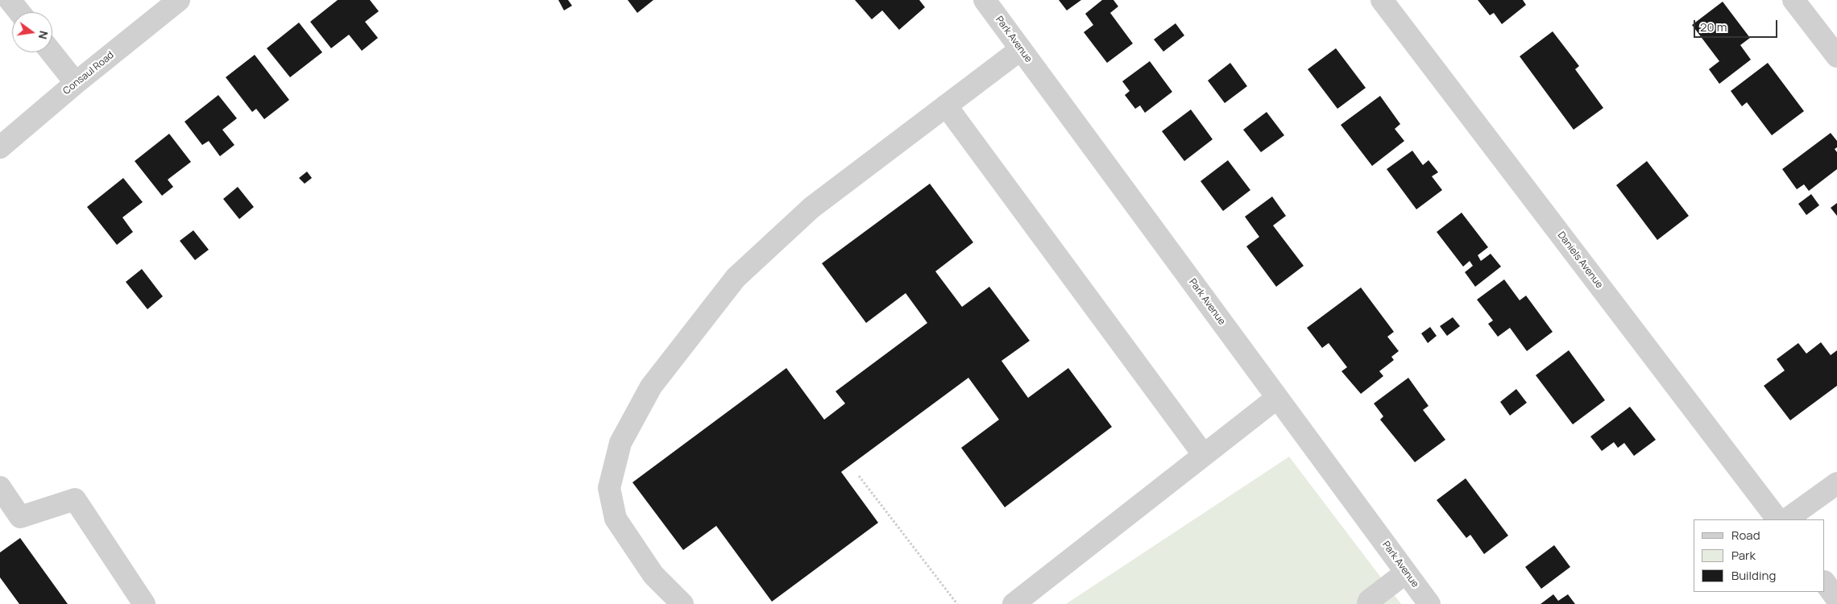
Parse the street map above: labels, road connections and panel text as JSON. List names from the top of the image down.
{
  "streets": {
    "street": ["Park Avenue", "Consaul Road", "Daniels Avenue"]
  },
  "legend": ["Road", "Park", "Building"],
  "scale_bar": "20 m",
  "north": "right"
}
